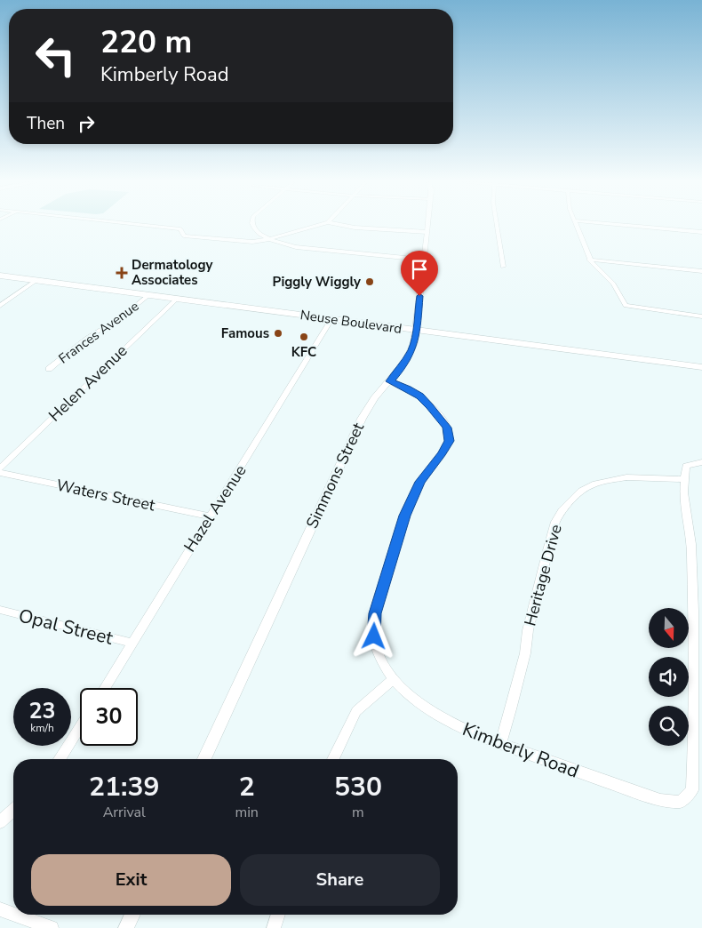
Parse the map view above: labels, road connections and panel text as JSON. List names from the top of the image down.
{
  "streets": {
    "main road": ["Neuse Boulevard"],
    "street": [
      "Frances Avenue",
      "Helen Avenue",
      "Simmons Street",
      "Waters Street",
      "Hazel Avenue",
      "Heritage Drive",
      "Opal Street",
      "Kimberly Road"
    ]
  },
  "crossings": [
    ["Neuse Boulevard", "Frances Avenue"],
    ["Neuse Boulevard", "Helen Avenue"],
    ["Neuse Boulevard", "Simmons Street"],
    ["Neuse Boulevard", "Hazel Avenue"],
    ["Simmons Street", "Kimberly Road"],
    ["Waters Street", "Hazel Avenue"],
    ["Hazel Avenue", "Opal Street"],
    ["Heritage Drive", "Kimberly Road"]
  ],
  "places": {
    "health": ["Dermatology Associates"],
    "other": ["Piggly Wiggly", "Famous", "KFC"]
  },
  "north": "bottom",
  "page": {
    "turn": ["220 m", "Kimberly Road"],
    "then": "Then",
    "speed": "23 km/h",
    "limit": "30",
    "eta": [
      "21:39",
      "Arrival",
      "2",
      "min",
      "530",
      "m"
    ],
    "buttons": ["Exit", "Share"]
  }
}
